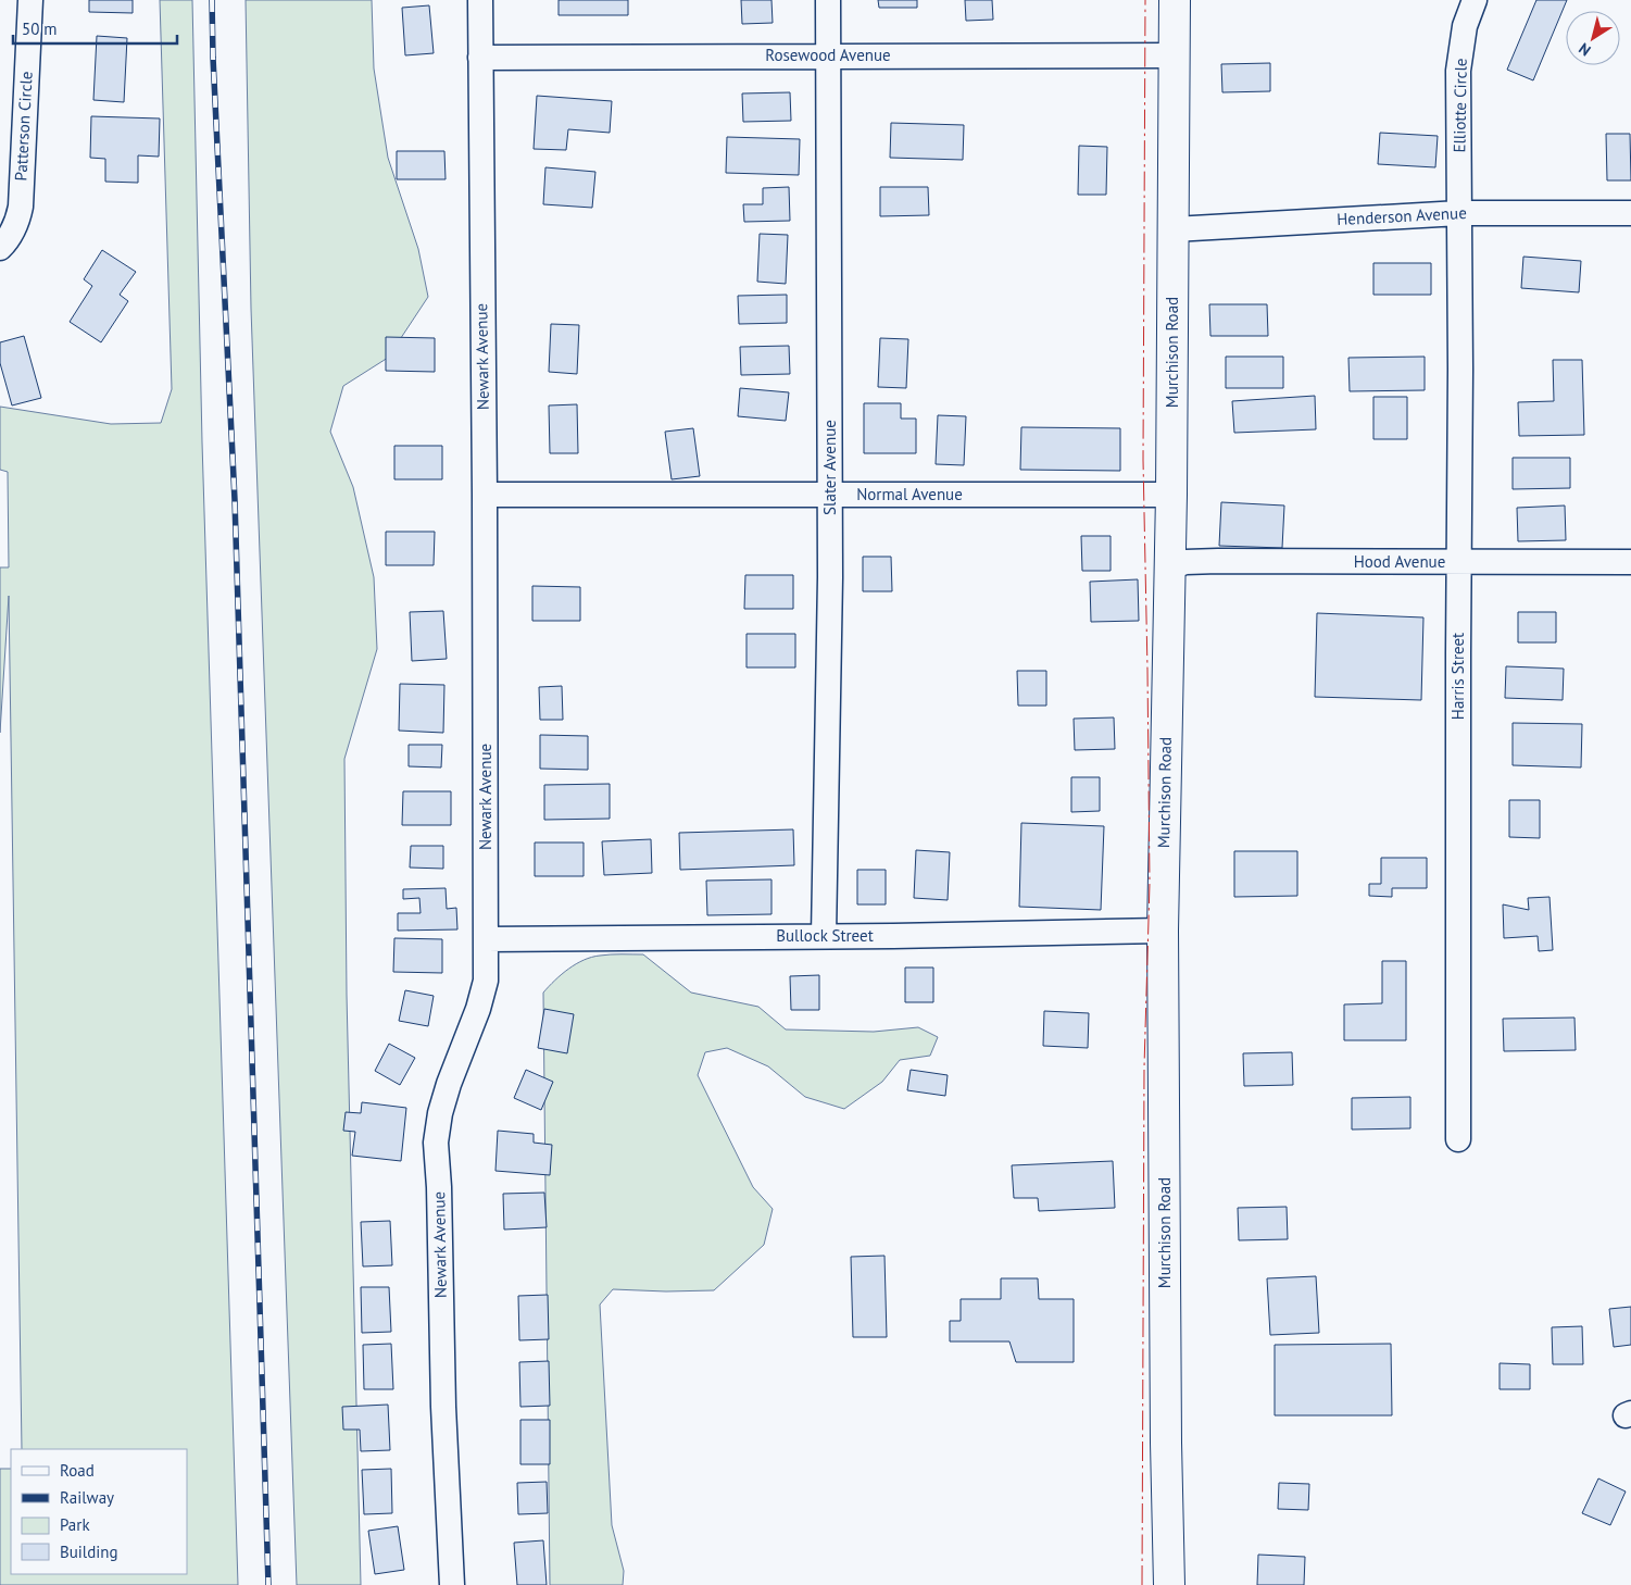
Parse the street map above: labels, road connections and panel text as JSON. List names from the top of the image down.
{
  "streets": {
    "main road": ["Murchison Road"],
    "street": [
      "Rosewood Avenue",
      "Elliotte Circle",
      "Patterson Circle",
      "Henderson Avenue",
      "Newark Avenue",
      "Slater Avenue",
      "Normal Avenue",
      "Hood Avenue",
      "Harris Street",
      "Bullock Street"
    ]
  },
  "crossings": [
    ["Rosewood Avenue", "Murchison Road"],
    ["Rosewood Avenue", "Newark Avenue"],
    ["Rosewood Avenue", "Slater Avenue"],
    ["Elliotte Circle", "Henderson Avenue"],
    ["Elliotte Circle", "Harris Street"],
    ["Henderson Avenue", "Murchison Road"],
    ["Henderson Avenue", "Harris Street"],
    ["Murchison Road", "Normal Avenue"],
    ["Murchison Road", "Hood Avenue"],
    ["Murchison Road", "Bullock Street"],
    ["Newark Avenue", "Normal Avenue"],
    ["Newark Avenue", "Bullock Street"],
    ["Slater Avenue", "Normal Avenue"],
    ["Slater Avenue", "Bullock Street"],
    ["Hood Avenue", "Harris Street"]
  ],
  "legend": [
    "Road",
    "Railway",
    "Park",
    "Building"
  ],
  "scale_bar": "50 m",
  "north": "bottom left"
}
